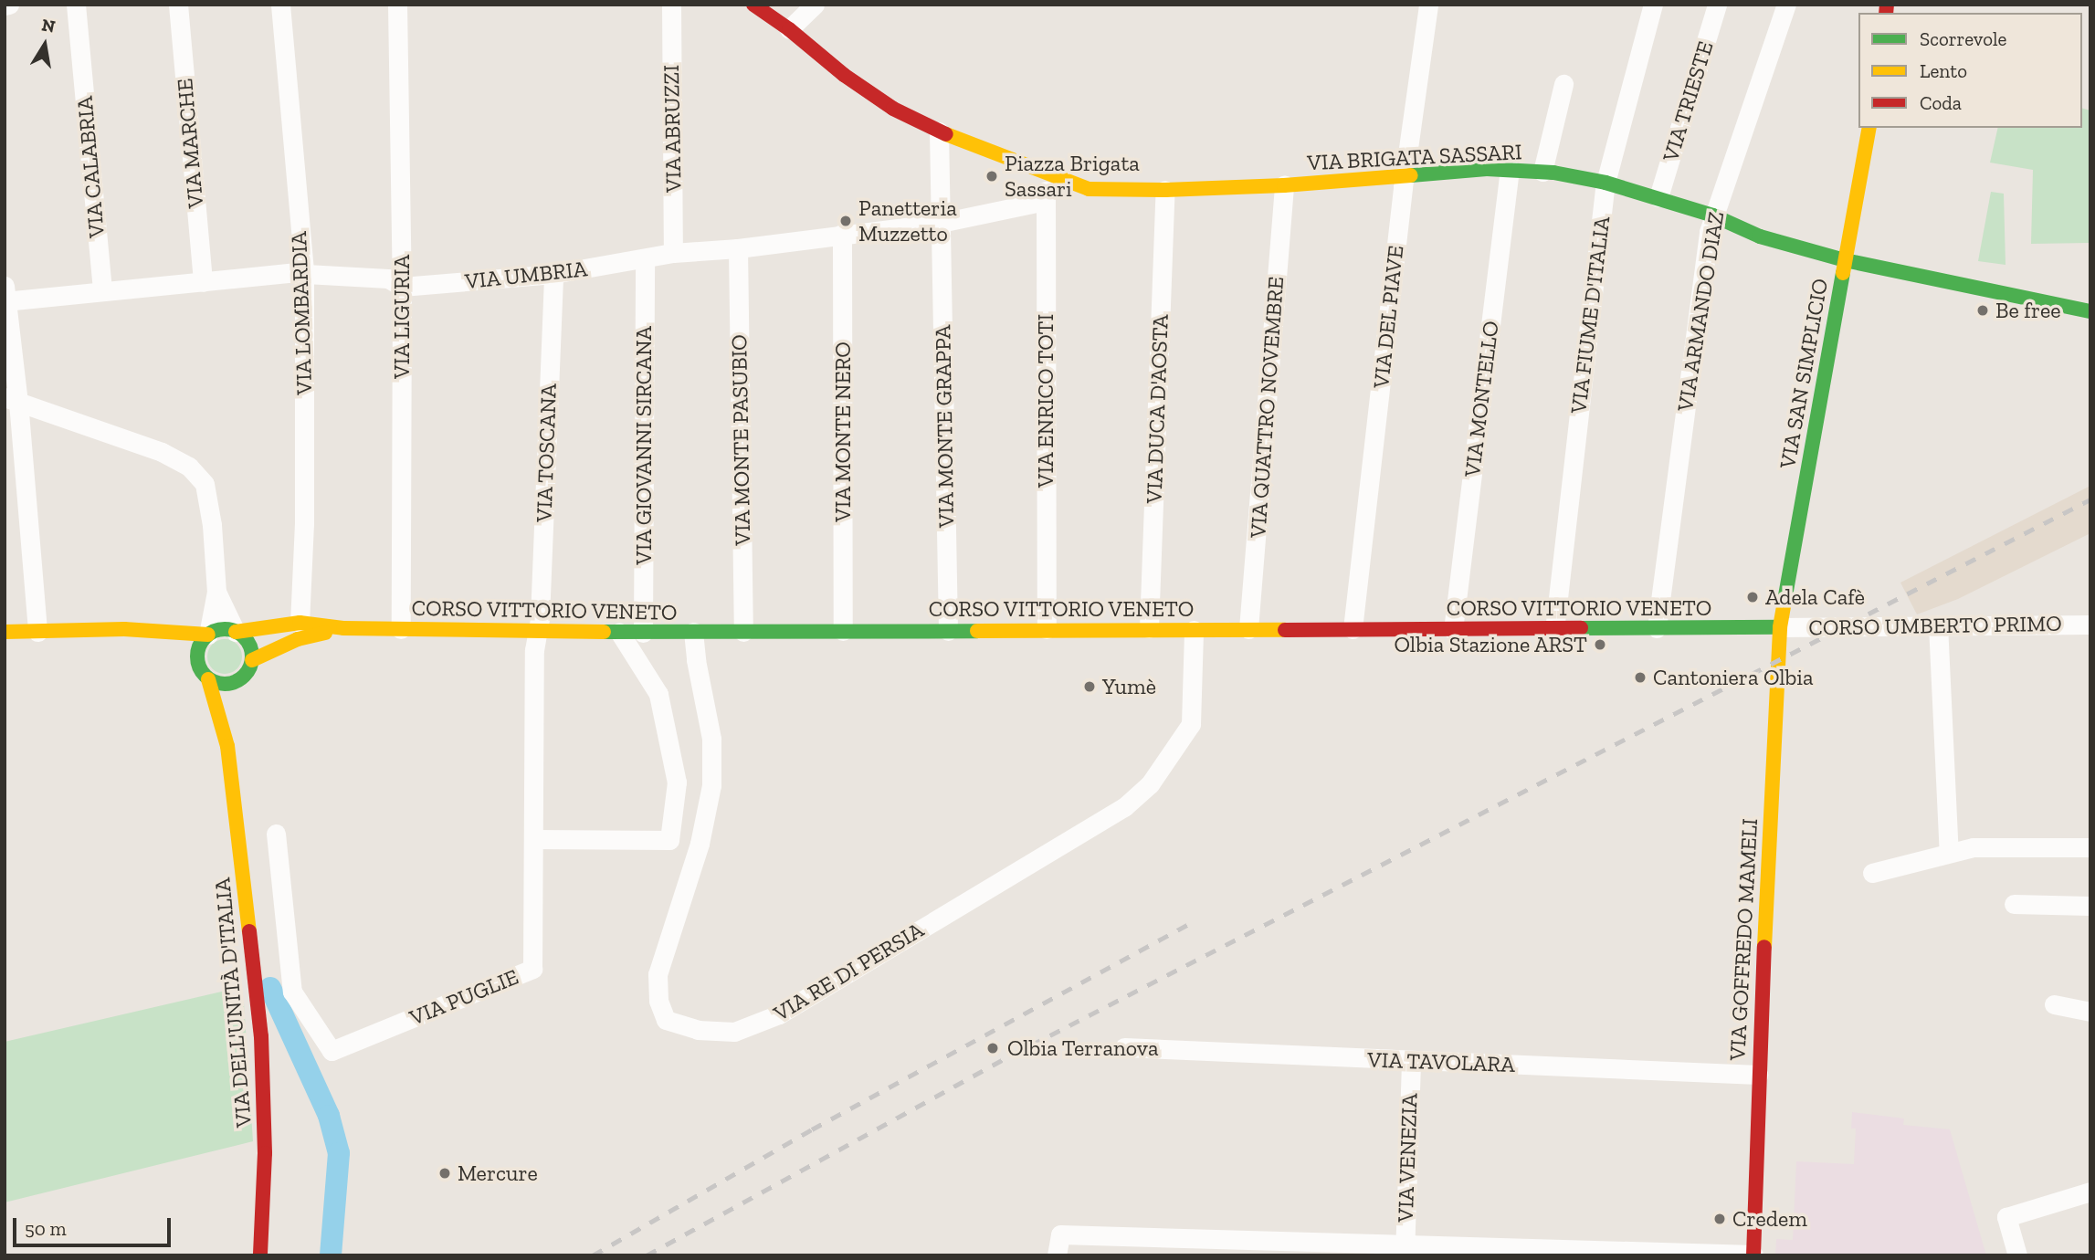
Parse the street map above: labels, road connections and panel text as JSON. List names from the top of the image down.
{
  "streets": {
    "main road": [
      "VIA BRIGATA SASSARI",
      "VIA SAN SIMPLICIO",
      "CORSO VITTORIO VENETO",
      "VIA GOFFREDO MAMELI",
      "VIA DELL'UNITÀ D'ITALIA"
    ],
    "street": [
      "VIA TRIESTE",
      "VIA ABRUZZI",
      "VIA MARCHE",
      "VIA CALABRIA",
      "VIA UMBRIA",
      "VIA ARMANDO DIAZ",
      "VIA LOMBARDIA",
      "VIA FIUME D'ITALIA",
      "VIA LIGURIA",
      "VIA DEL PIAVE",
      "VIA MONTELLO",
      "VIA ENRICO TOTI",
      "VIA QUATTRO NOVEMBRE",
      "VIA DUCA D'AOSTA",
      "VIA MONTE GRAPPA",
      "VIA MONTE NERO",
      "VIA MONTE PASUBIO",
      "VIA GIOVANNI SIRCANA",
      "VIA TOSCANA",
      "CORSO UMBERTO PRIMO",
      "VIA RE DI PERSIA",
      "VIA PUGLIE",
      "VIA TAVOLARA",
      "VIA VENEZIA"
    ]
  },
  "crossings": [
    ["VIA TRIESTE", "VIA BRIGATA SASSARI"],
    ["VIA ABRUZZI", "VIA UMBRIA"],
    ["VIA MARCHE", "VIA UMBRIA"],
    ["VIA BRIGATA SASSARI", "VIA ARMANDO DIAZ"],
    ["VIA BRIGATA SASSARI", "VIA FIUME D'ITALIA"],
    ["VIA BRIGATA SASSARI", "VIA DEL PIAVE"],
    ["VIA BRIGATA SASSARI", "VIA SAN SIMPLICIO"],
    ["VIA BRIGATA SASSARI", "VIA MONTELLO"],
    ["VIA BRIGATA SASSARI", "VIA ENRICO TOTI"],
    ["VIA BRIGATA SASSARI", "VIA QUATTRO NOVEMBRE"],
    ["VIA BRIGATA SASSARI", "VIA DUCA D'AOSTA"],
    ["VIA CALABRIA", "VIA UMBRIA"],
    ["VIA UMBRIA", "VIA LOMBARDIA"],
    ["VIA UMBRIA", "VIA LIGURIA"],
    ["VIA UMBRIA", "VIA ENRICO TOTI"],
    ["VIA UMBRIA", "VIA MONTE GRAPPA"],
    ["VIA UMBRIA", "VIA MONTE NERO"],
    ["VIA UMBRIA", "VIA MONTE PASUBIO"],
    ["VIA UMBRIA", "VIA GIOVANNI SIRCANA"],
    ["VIA UMBRIA", "VIA TOSCANA"],
    ["VIA ARMANDO DIAZ", "CORSO VITTORIO VENETO"],
    ["VIA LOMBARDIA", "CORSO VITTORIO VENETO"],
    ["VIA FIUME D'ITALIA", "CORSO VITTORIO VENETO"],
    ["VIA LIGURIA", "CORSO VITTORIO VENETO"],
    ["VIA DEL PIAVE", "CORSO VITTORIO VENETO"],
    ["VIA SAN SIMPLICIO", "CORSO VITTORIO VENETO"],
    ["VIA SAN SIMPLICIO", "CORSO UMBERTO PRIMO"],
    ["VIA SAN SIMPLICIO", "VIA GOFFREDO MAMELI"],
    ["VIA MONTELLO", "CORSO VITTORIO VENETO"],
    ["VIA ENRICO TOTI", "CORSO VITTORIO VENETO"],
    ["VIA QUATTRO NOVEMBRE", "CORSO VITTORIO VENETO"],
    ["VIA DUCA D'AOSTA", "CORSO VITTORIO VENETO"],
    ["VIA MONTE GRAPPA", "CORSO VITTORIO VENETO"],
    ["VIA MONTE NERO", "CORSO VITTORIO VENETO"],
    ["VIA MONTE PASUBIO", "CORSO VITTORIO VENETO"],
    ["VIA GIOVANNI SIRCANA", "CORSO VITTORIO VENETO"],
    ["VIA TOSCANA", "CORSO VITTORIO VENETO"],
    ["VIA TOSCANA", "VIA PUGLIE"],
    ["CORSO VITTORIO VENETO", "CORSO UMBERTO PRIMO"],
    ["CORSO VITTORIO VENETO", "VIA GOFFREDO MAMELI"],
    ["CORSO VITTORIO VENETO", "VIA RE DI PERSIA"],
    ["CORSO VITTORIO VENETO", "VIA PUGLIE"],
    ["CORSO VITTORIO VENETO", "VIA DELL'UNITÀ D'ITALIA"],
    ["CORSO UMBERTO PRIMO", "VIA GOFFREDO MAMELI"],
    ["VIA GOFFREDO MAMELI", "VIA TAVOLARA"],
    ["VIA TAVOLARA", "VIA VENEZIA"]
  ],
  "places": [
    "Piazza Brigata Sassari",
    "Panetteria Muzzetto",
    "Be free",
    "Adela Cafè",
    "Olbia Stazione ARST",
    "Cantoniera Olbia",
    "Yumè",
    "Olbia Terranova",
    "Mercure",
    "Credem"
  ],
  "legend": ["Scorrevole", "Lento", "Coda"],
  "scale_bar": "50 m",
  "north": "top"
}
